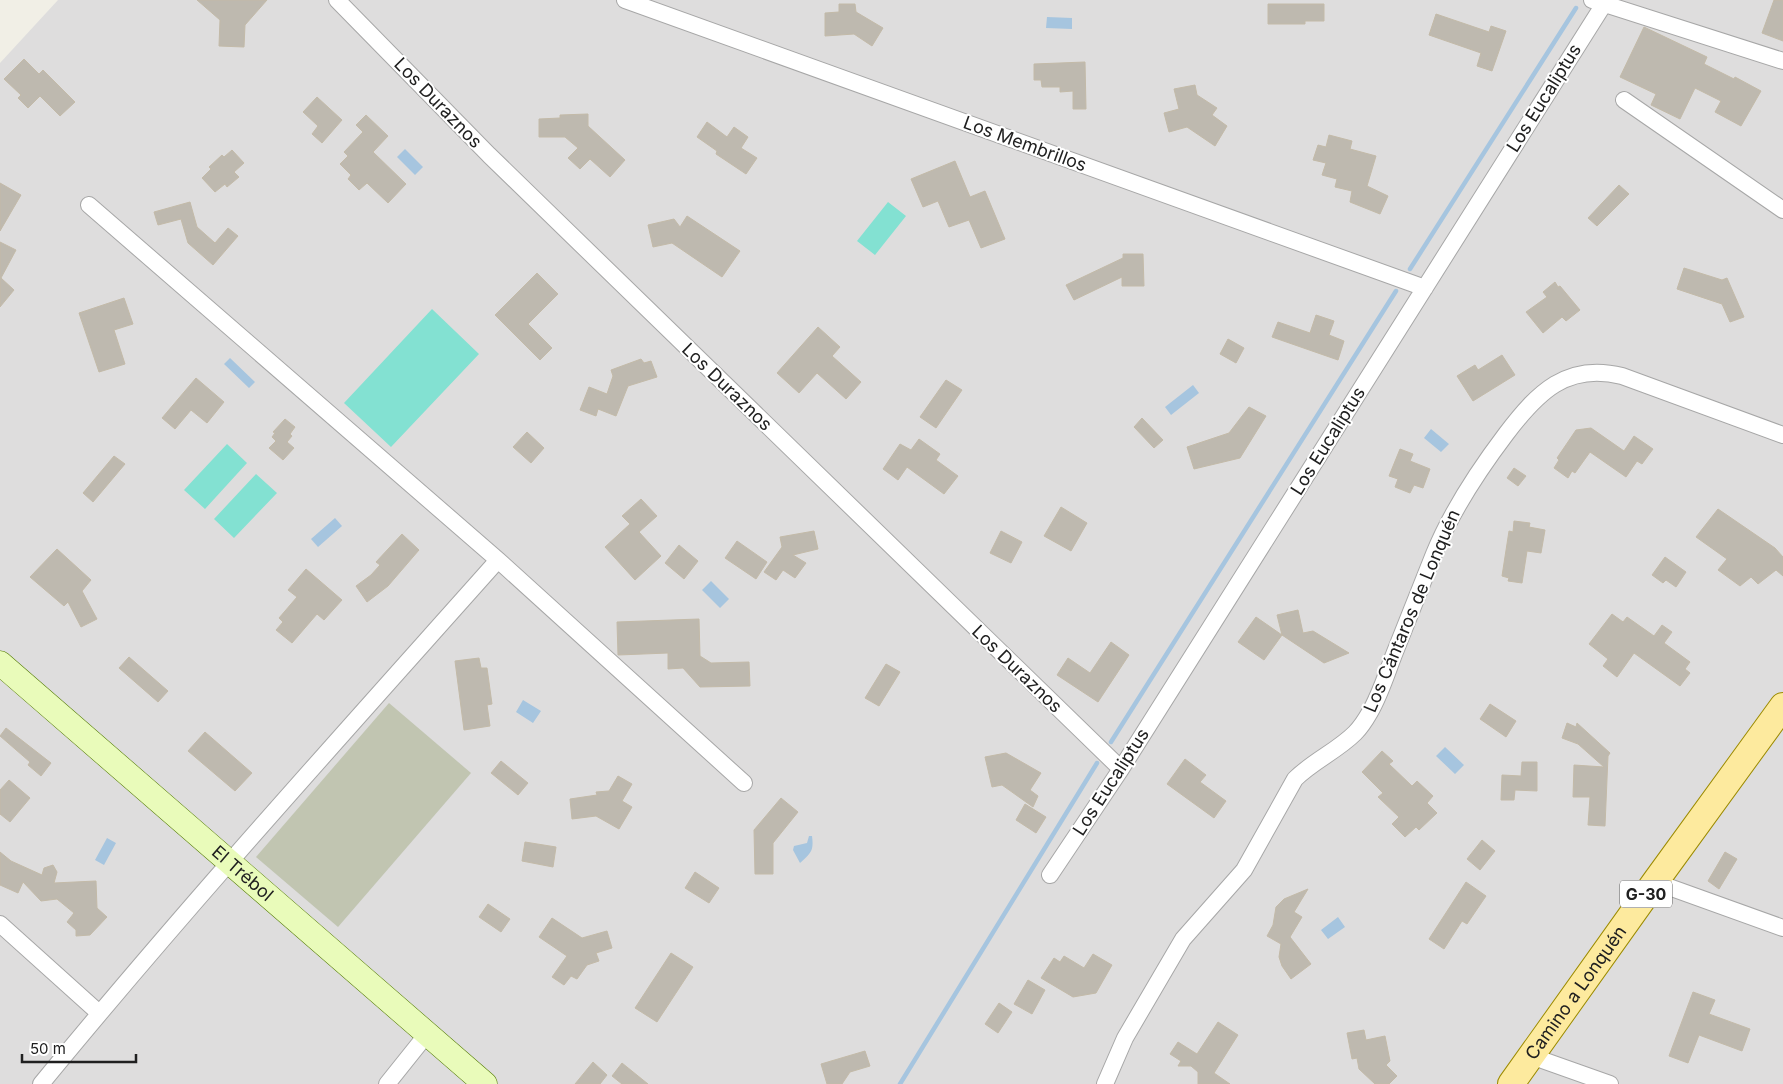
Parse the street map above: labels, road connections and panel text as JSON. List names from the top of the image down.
{
  "streets": {
    "main road": ["El Trébol", "G-30", "Camino a Lonquén"],
    "street": [
      "Los Eucaliptus",
      "Los Duraznos",
      "Los Membrillos",
      "Los Cántaros de Lonquén"
    ]
  },
  "crossings": [
    ["Los Eucaliptus", "Los Duraznos"],
    ["Los Eucaliptus", "Los Membrillos"]
  ],
  "scale_bar": "50 m"
}
